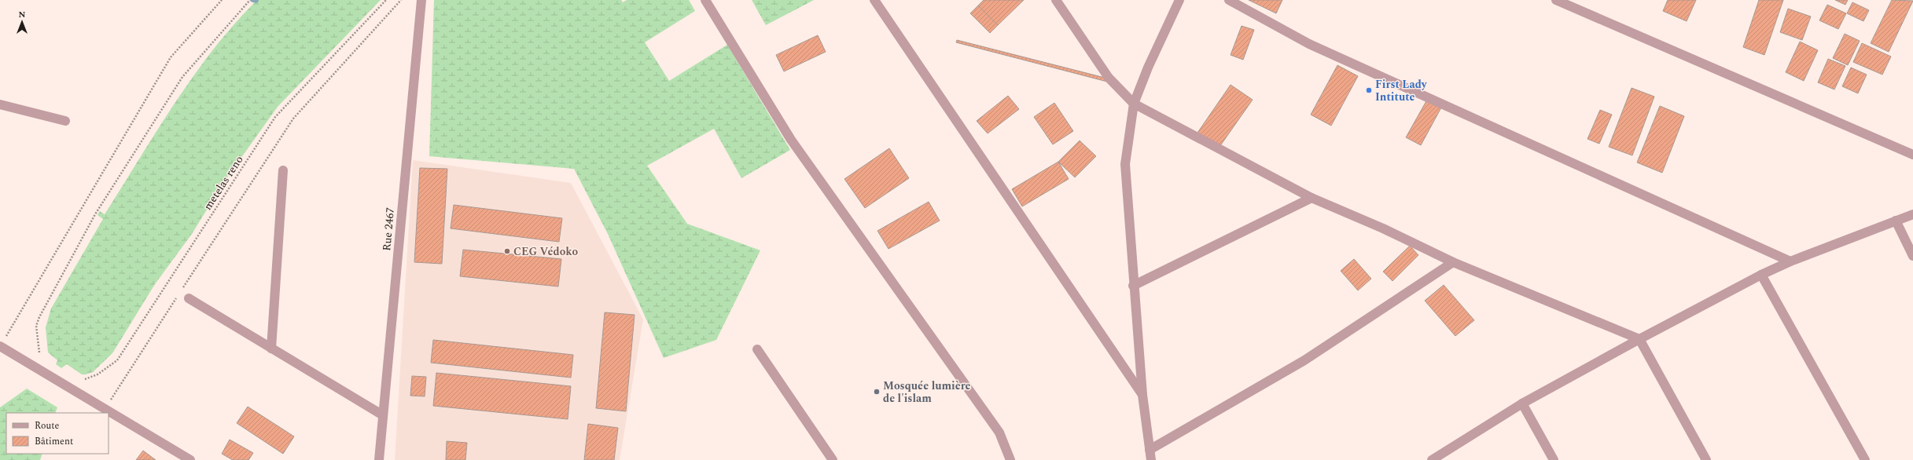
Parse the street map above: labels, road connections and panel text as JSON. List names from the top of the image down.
{
  "streets": {
    "street": ["Rue 2467"],
    "path": ["metelas reno"]
  },
  "places": ["First Lady Intitute", "CEG Védoko", "Mosquée lumière de l'islam"],
  "legend": ["Route", "Bâtiment"],
  "north": "top"
}
